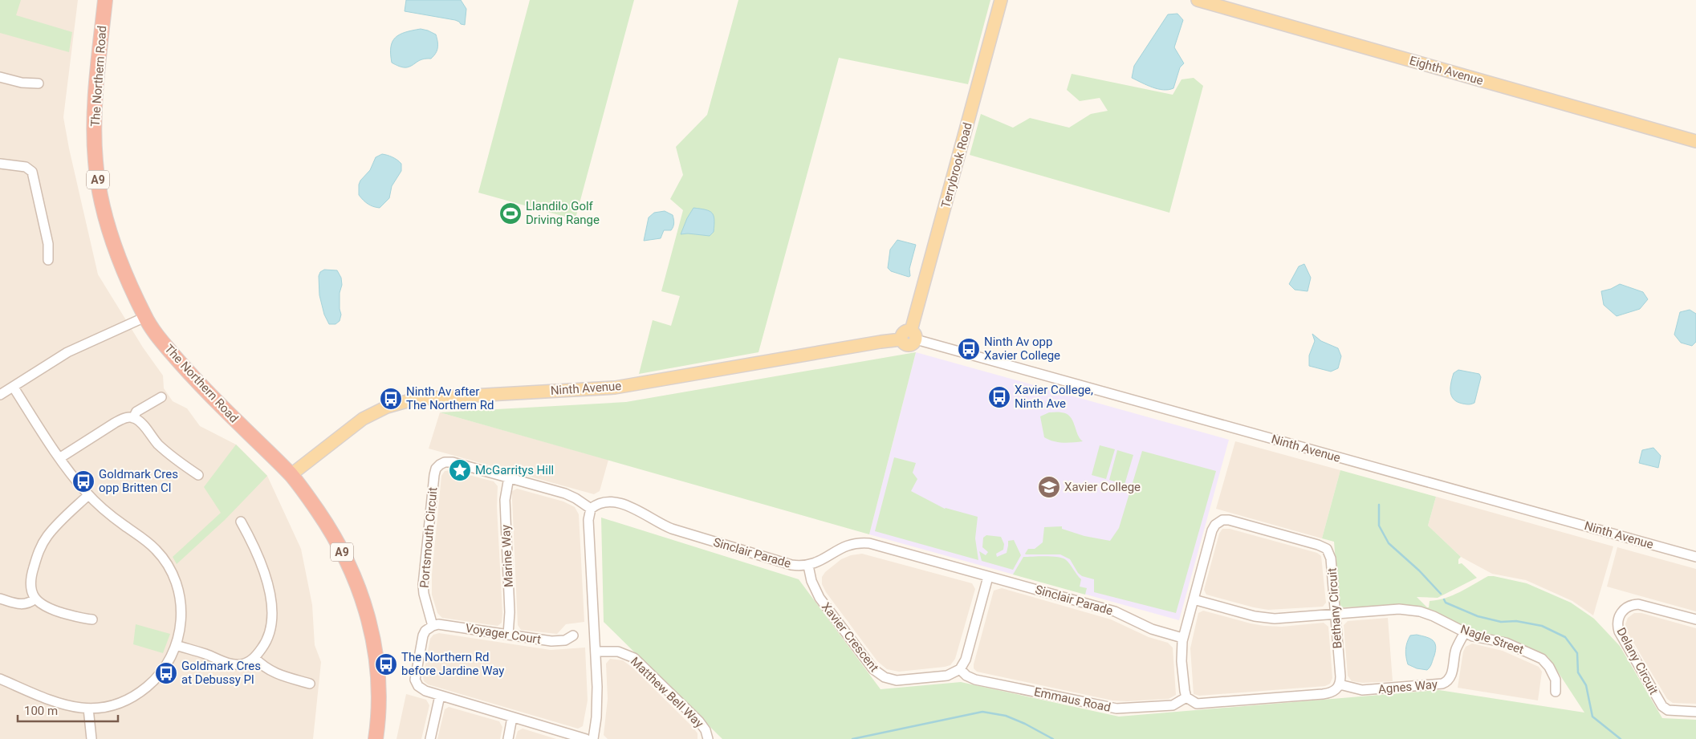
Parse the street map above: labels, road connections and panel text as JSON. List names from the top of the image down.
{
  "streets": {
    "highway": ["The Northern Road", "A9"],
    "main road": ["Eighth Avenue", "Terrybrook Road", "Ninth Avenue"],
    "street": [
      "Portsmouth Circuit",
      "Sinclair Parade",
      "Marine Way",
      "Bethany Circuit",
      "Voyager Court",
      "Xavier Crescent",
      "Nagle Street",
      "Delany Circuit",
      "Agnes Way",
      "Matthew Bell Way",
      "Emmaus Road"
    ]
  },
  "crossings": [
    ["The Northern Road", "Ninth Avenue"],
    ["Terrybrook Road", "Ninth Avenue"],
    ["Portsmouth Circuit", "Sinclair Parade"],
    ["Portsmouth Circuit", "Marine Way"],
    ["Portsmouth Circuit", "Voyager Court"],
    ["Sinclair Parade", "Bethany Circuit"],
    ["Sinclair Parade", "Xavier Crescent"],
    ["Marine Way", "Voyager Court"],
    ["Bethany Circuit", "Nagle Street"],
    ["Bethany Circuit", "Agnes Way"],
    ["Bethany Circuit", "Emmaus Road"],
    ["Xavier Crescent", "Emmaus Road"],
    ["Nagle Street", "Agnes Way"]
  ],
  "places": {
    "sports": ["Llandilo Golf Driving Range"],
    "bus stop": [
      "Ninth Av opp Xavier College",
      "Xavier College, Ninth Ave",
      "Ninth Av after The Northern Rd",
      "Goldmark Cres opp Britten Cl",
      "The Northern Rd before Jardine Way",
      "Goldmark Cres at Debussy Pl"
    ],
    "place": ["McGarritys Hill"],
    "school or university": ["Xavier College"]
  },
  "scale_bar": "100 m"
}
